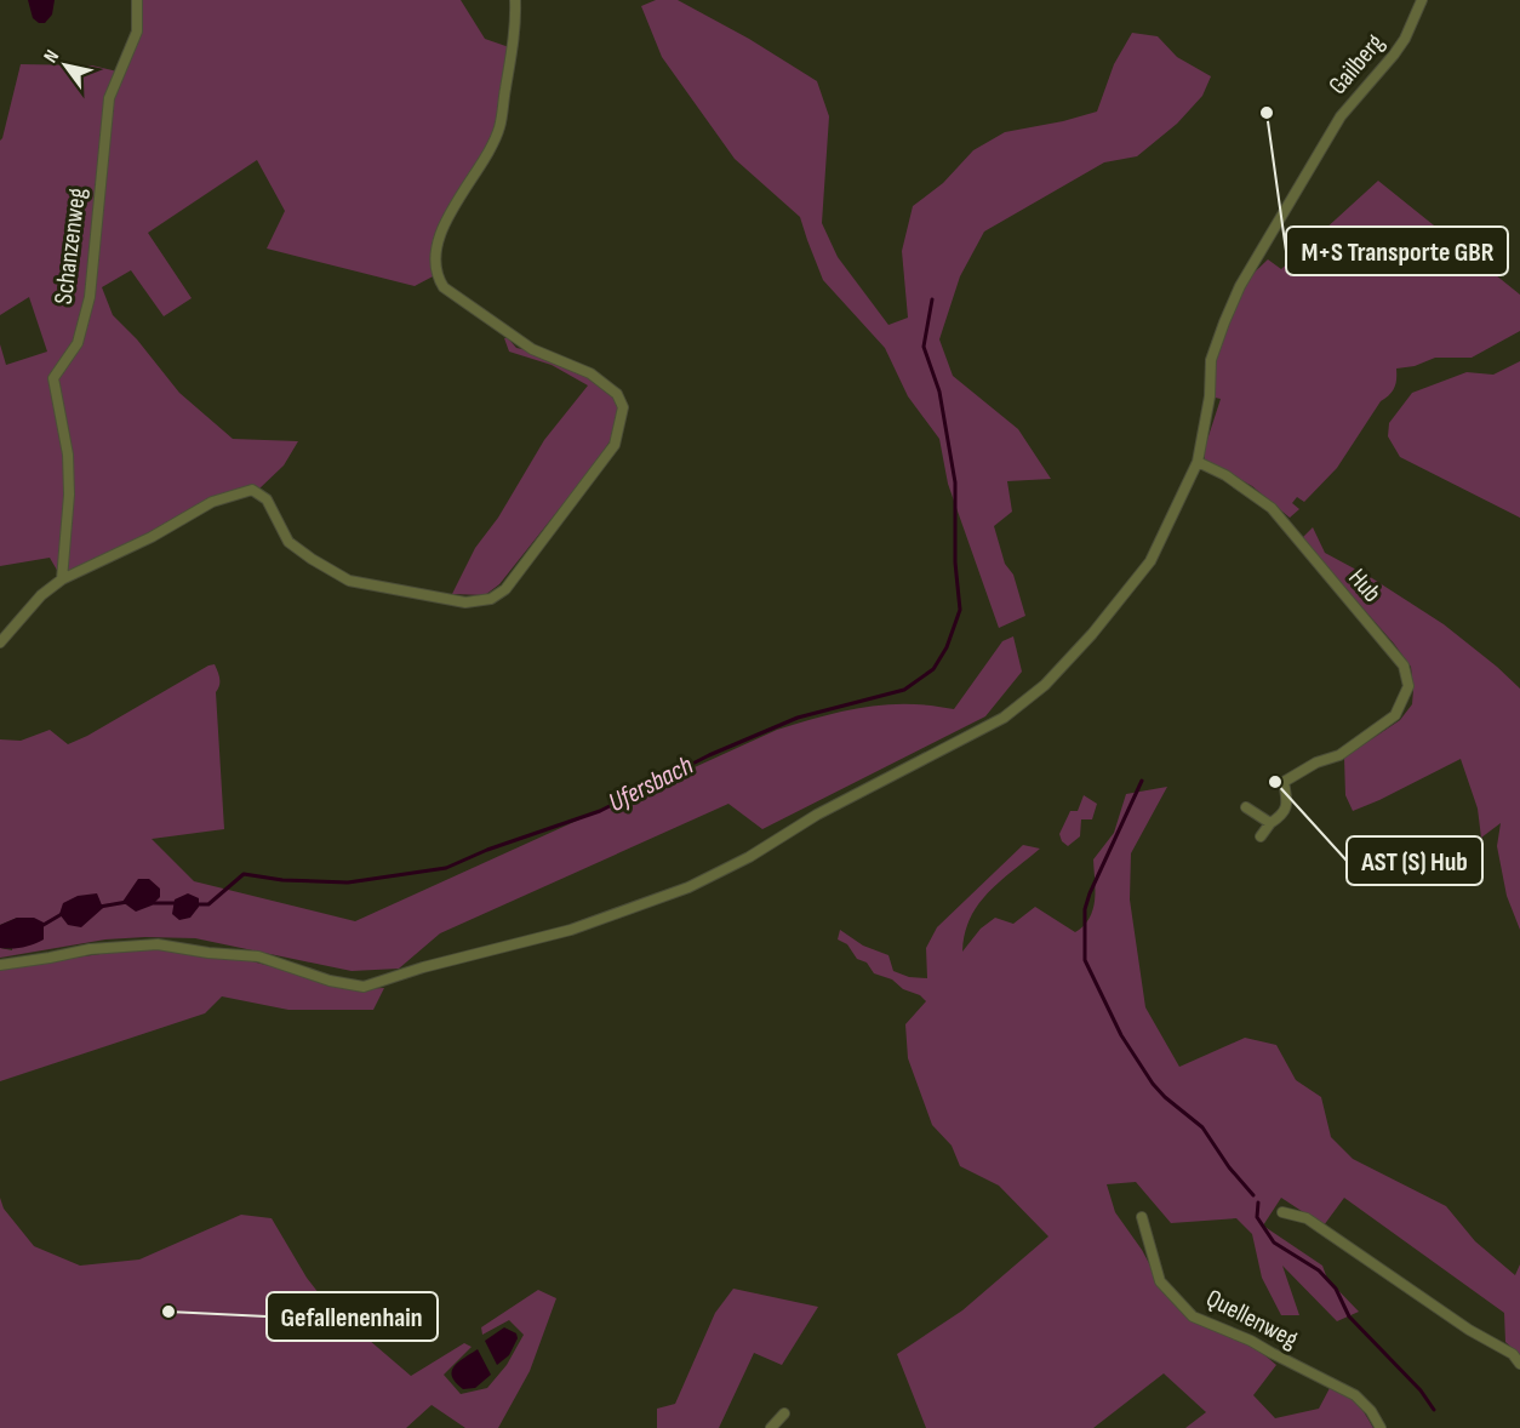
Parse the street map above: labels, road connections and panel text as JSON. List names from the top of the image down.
{
  "streets": {
    "street": [
      "Gailberg",
      "Schanzenweg",
      "Hub",
      "Quellenweg"
    ]
  },
  "crossings": [
    ["Gailberg", "Hub"]
  ],
  "water": ["Ufersbach"],
  "places": ["M+S Transporte GBR", "AST (S) Hub", "Gefallenenhain"],
  "north": "top left"
}
